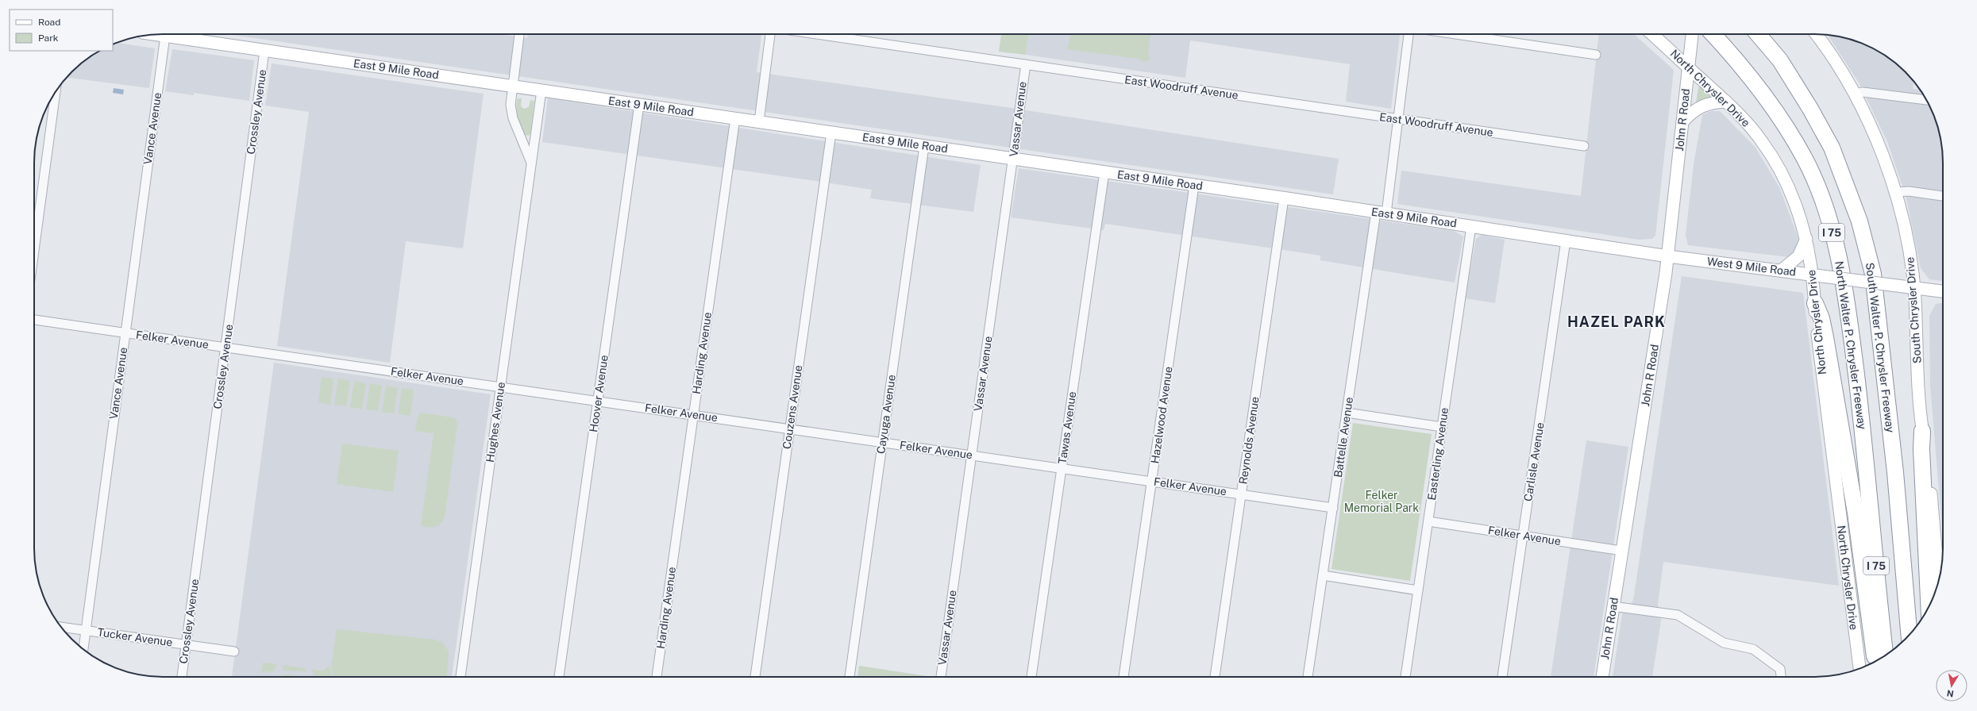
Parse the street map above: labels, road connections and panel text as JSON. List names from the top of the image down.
{
  "streets": {
    "highway": ["I 75", "North Walter P. Chrysler Freeway", "South Walter P. Chrysler Freeway"],
    "main road": [
      "East 9 Mile Road",
      "North Chrysler Drive",
      "John R Road",
      "West 9 Mile Road",
      "South Chrysler Drive"
    ],
    "street": [
      "East Woodruff Avenue",
      "Crossley Avenue",
      "Vassar Avenue",
      "Vance Avenue",
      "Felker Avenue",
      "Harding Avenue",
      "Hoover Avenue",
      "Couzens Avenue",
      "Cayuga Avenue",
      "Hazelwood Avenue",
      "Hughes Avenue",
      "Tawas Avenue",
      "Battelle Avenue",
      "Reynolds Avenue",
      "Easterling Avenue",
      "Carlisle Avenue",
      "Tucker Avenue"
    ]
  },
  "crossings": [
    ["East 9 Mile Road", "Crossley Avenue"],
    ["East 9 Mile Road", "Vassar Avenue"],
    ["East 9 Mile Road", "John R Road"],
    ["East 9 Mile Road", "Vance Avenue"],
    ["East 9 Mile Road", "West 9 Mile Road"],
    ["East 9 Mile Road", "Harding Avenue"],
    ["East 9 Mile Road", "Hoover Avenue"],
    ["East 9 Mile Road", "Couzens Avenue"],
    ["East 9 Mile Road", "Cayuga Avenue"],
    ["East 9 Mile Road", "Hazelwood Avenue"],
    ["East 9 Mile Road", "Hughes Avenue"],
    ["East 9 Mile Road", "Tawas Avenue"],
    ["East 9 Mile Road", "Battelle Avenue"],
    ["East 9 Mile Road", "Reynolds Avenue"],
    ["East 9 Mile Road", "Easterling Avenue"],
    ["East 9 Mile Road", "Carlisle Avenue"],
    ["East Woodruff Avenue", "Vassar Avenue"],
    ["East Woodruff Avenue", "Battelle Avenue"],
    ["North Chrysler Drive", "John R Road"],
    ["North Chrysler Drive", "West 9 Mile Road"],
    ["Crossley Avenue", "Felker Avenue"],
    ["Crossley Avenue", "Tucker Avenue"],
    ["Vassar Avenue", "Felker Avenue"],
    ["John R Road", "West 9 Mile Road"],
    ["John R Road", "Felker Avenue"],
    ["Vance Avenue", "Felker Avenue"],
    ["Vance Avenue", "Tucker Avenue"],
    ["West 9 Mile Road", "South Chrysler Drive"],
    ["Felker Avenue", "Harding Avenue"],
    ["Felker Avenue", "Hoover Avenue"],
    ["Felker Avenue", "Couzens Avenue"],
    ["Felker Avenue", "Cayuga Avenue"],
    ["Felker Avenue", "Hazelwood Avenue"],
    ["Felker Avenue", "Hughes Avenue"],
    ["Felker Avenue", "Tawas Avenue"],
    ["Felker Avenue", "Battelle Avenue"],
    ["Felker Avenue", "Reynolds Avenue"],
    ["Felker Avenue", "Easterling Avenue"],
    ["Felker Avenue", "Carlisle Avenue"]
  ],
  "districts": ["HAZEL PARK"],
  "parks": ["Felker Memorial Park"],
  "legend": ["Road", "Park"],
  "north": "bottom"
}
